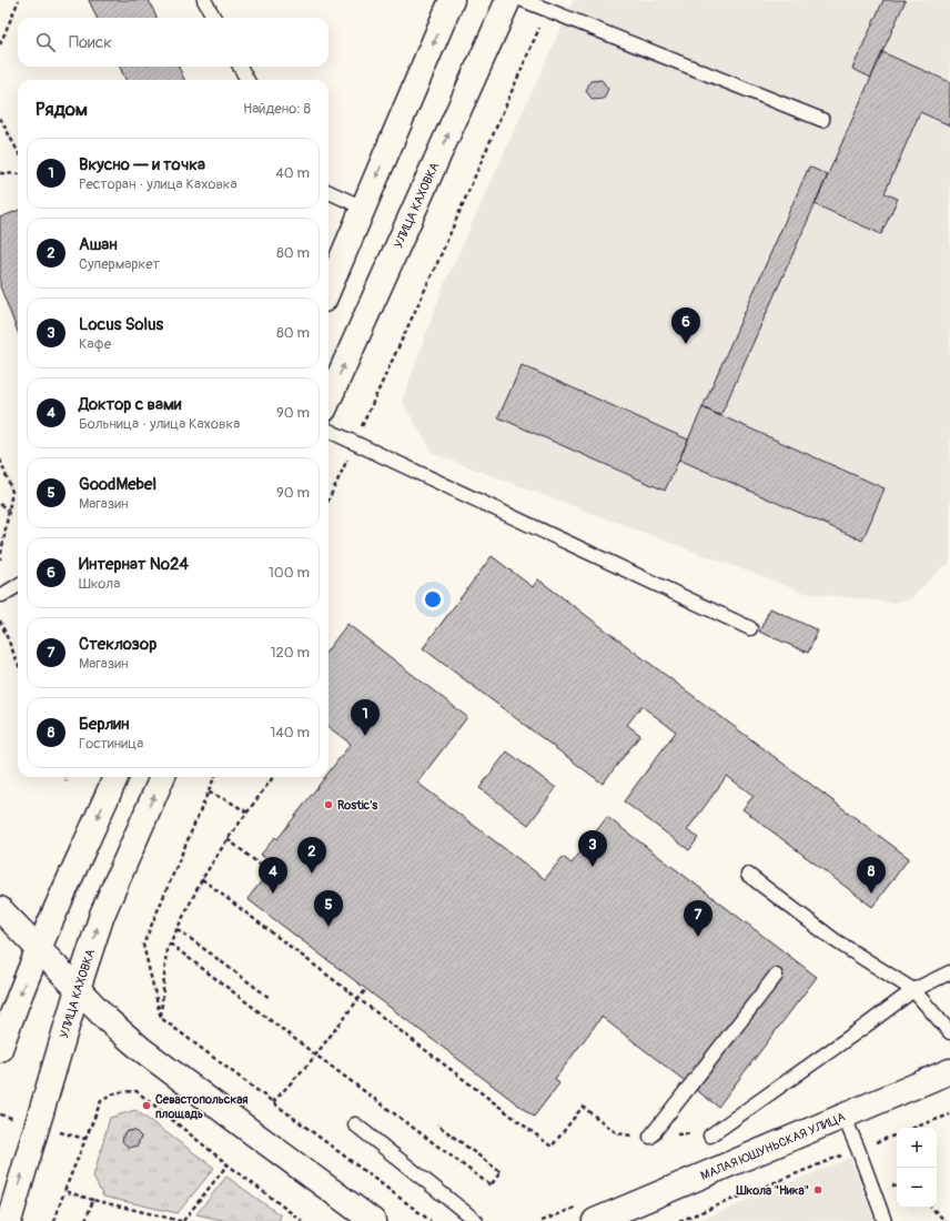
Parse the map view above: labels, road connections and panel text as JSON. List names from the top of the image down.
{
  "streets": {
    "main road": ["УЛИЦА КАХОВКА", "МАЛАЯ ЮШУНЬСКАЯ УЛИЦА"]
  },
  "places": ["Rostic's", "Севастопольская площадь", "Школа \"Ника\""],
  "page": {
    "search": "Поиск",
    "heading": ["Рядом", "Найдено: 8"],
    "list": [
      {
        "mark": "1",
        "name": "Вкусно — и точка",
        "note": "Ресторан · улица Каховка",
        "value": "40 m"
      },
      {
        "mark": "2",
        "name": "Ашан",
        "note": "Супермаркет",
        "value": "80 m"
      },
      {
        "mark": "3",
        "name": "Locus Solus",
        "note": "Кафе",
        "value": "80 m"
      },
      {
        "mark": "4",
        "name": "Доктор с вами",
        "note": "Больница · улица Каховка",
        "value": "90 m"
      },
      {
        "mark": "5",
        "name": "GoodMebel",
        "note": "Магазин",
        "value": "90 m"
      },
      {
        "mark": "6",
        "name": "Интернат №24",
        "note": "Школа",
        "value": "100 m"
      },
      {
        "mark": "7",
        "name": "Стеклозор",
        "note": "Магазин",
        "value": "120 m"
      },
      {
        "mark": "8",
        "name": "Берлин",
        "note": "Гостиница",
        "value": "140 m"
      }
    ],
    "pins": [
      "6",
      "1",
      "3",
      "2",
      "4",
      "8",
      "5",
      "7"
    ],
    "map_buttons": ["+", "−"]
  }
}
